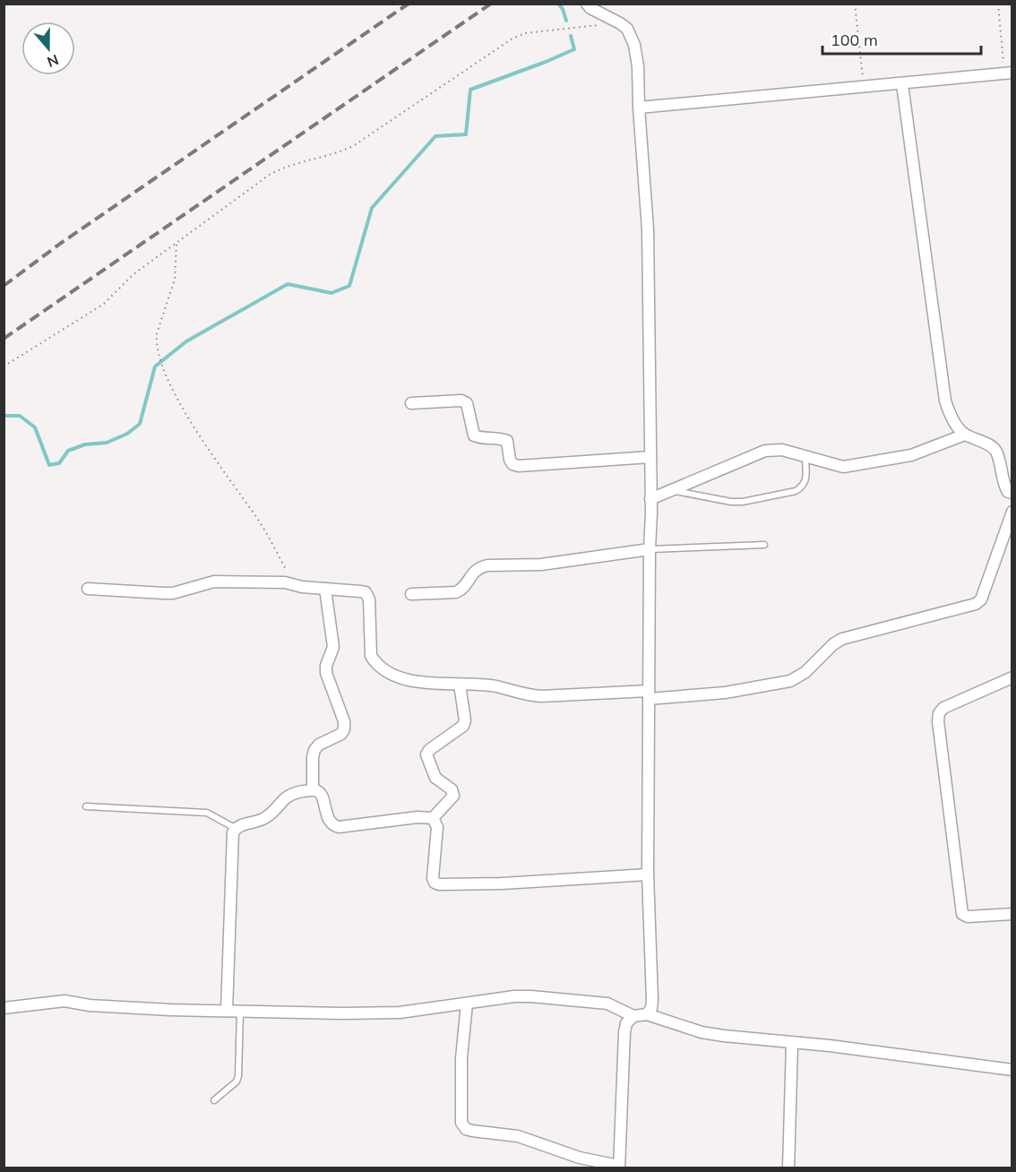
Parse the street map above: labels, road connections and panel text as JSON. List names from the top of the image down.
{
  "scale_bar": "100 m",
  "north": "bottom"
}
